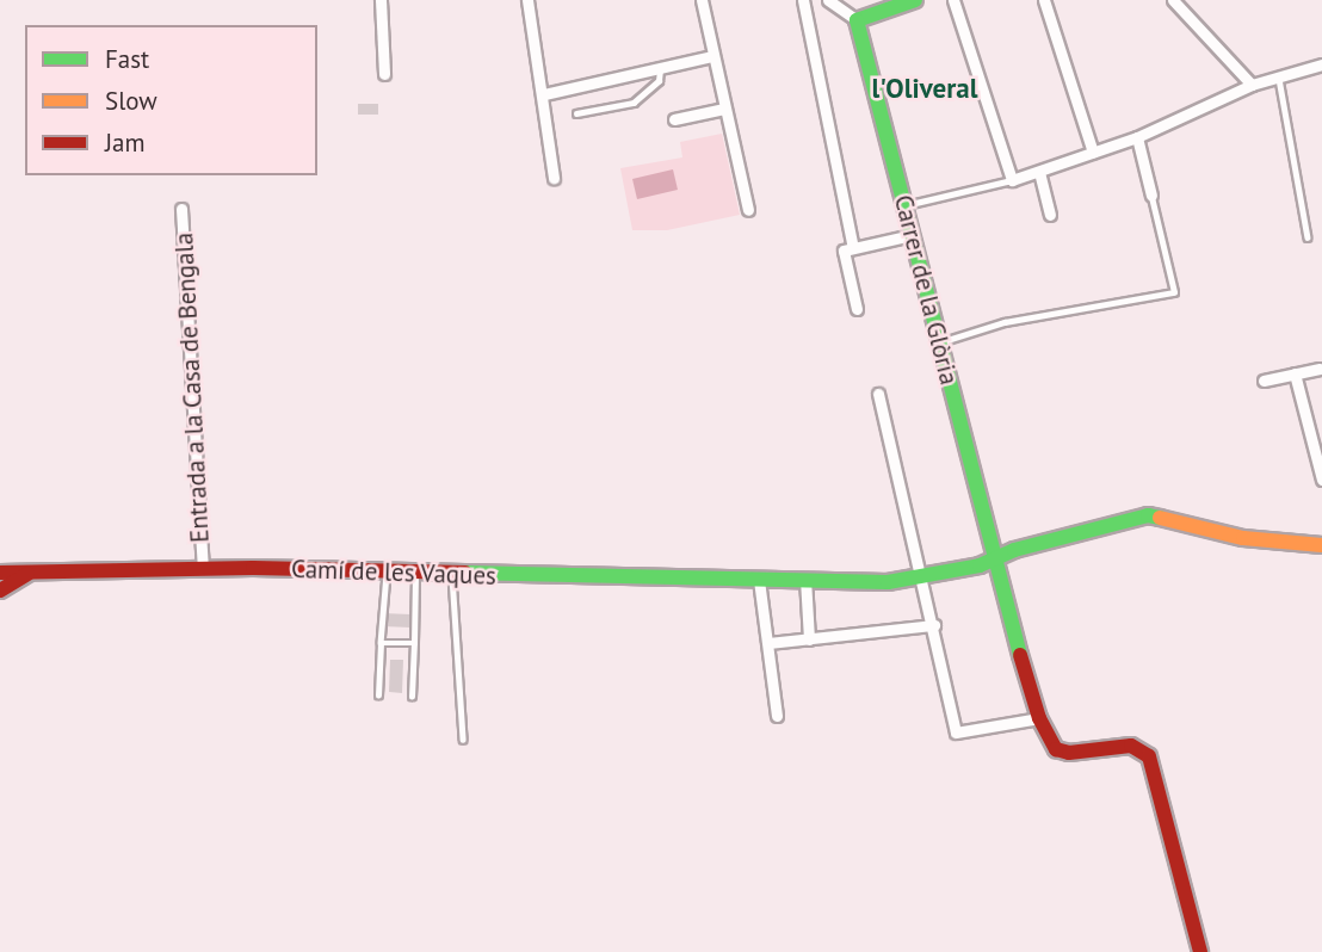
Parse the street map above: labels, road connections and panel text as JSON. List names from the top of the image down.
{
  "streets": {
    "street": ["Carrer de la Glòria", "Entrada a la Casa de Bengala", "Camí de les Vaques"]
  },
  "crossings": [
    ["Carrer de la Glòria", "Camí de les Vaques"],
    ["Entrada a la Casa de Bengala", "Camí de les Vaques"]
  ],
  "districts": ["l'Oliveral"],
  "legend": ["Fast", "Slow", "Jam"]
}
